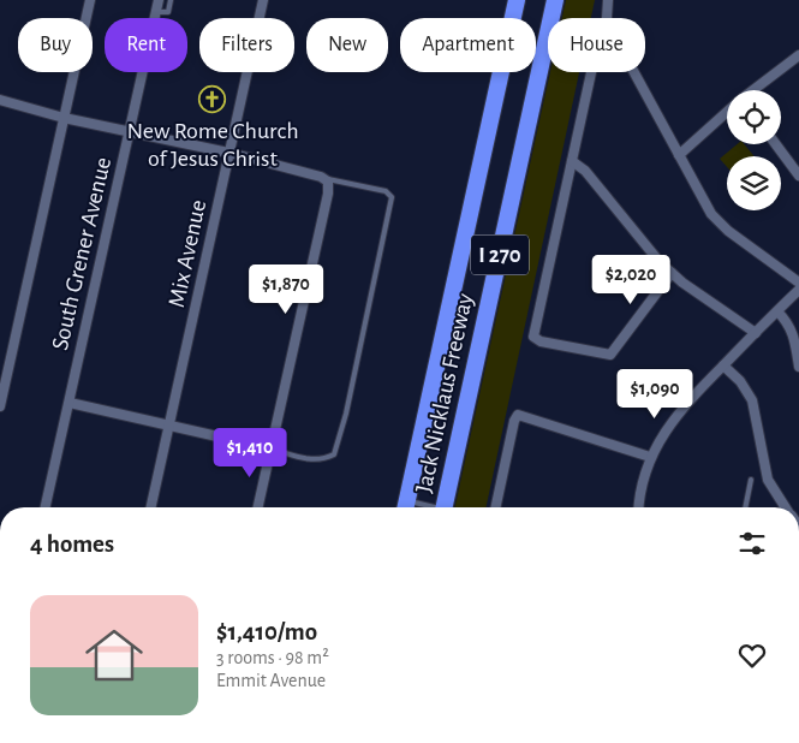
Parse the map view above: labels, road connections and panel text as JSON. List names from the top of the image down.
{
  "streets": {
    "highway": ["I 270", "Jack Nicklaus Freeway"],
    "street": ["South Grener Avenue", "Mix Avenue"]
  },
  "places": {
    "church": ["New Rome Church of Jesus Christ"]
  },
  "page": {
    "chip": [
      "Buy",
      "Rent",
      "Filters",
      "New",
      "Apartment",
      "House"
    ],
    "price": [
      "$2,020",
      "$1,870",
      "$1,090",
      "$1,410"
    ],
    "heading": "4 homes",
    "list": [
      {
        "name": "$1,410/mo",
        "note": "3 rooms · 98 m² · Emmit Avenue"
      }
    ]
  }
}
